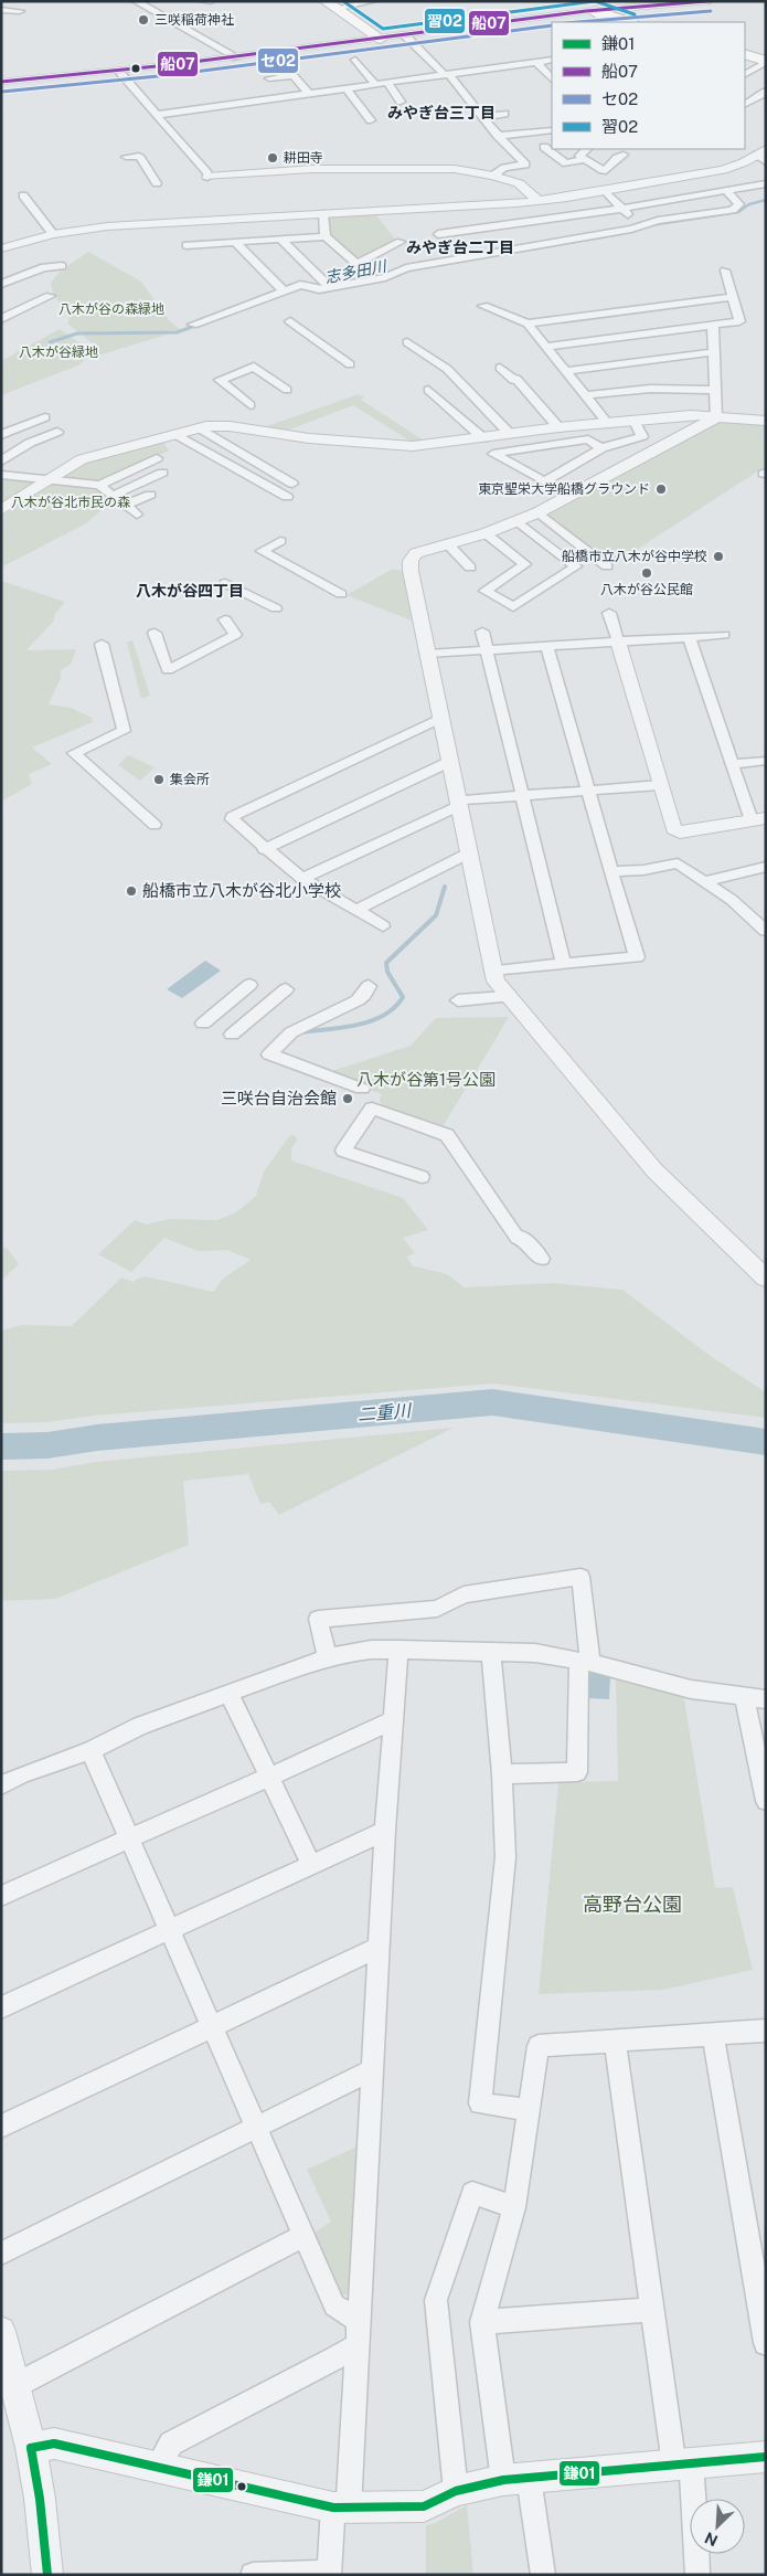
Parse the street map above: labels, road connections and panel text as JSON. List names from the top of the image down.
{
  "districts": ["みやぎ台三丁目", "みやぎ台二丁目", "八木が谷四丁目"],
  "water": ["志多田川", "二重川"],
  "parks": [
    "八木が谷の森緑地",
    "八木が谷緑地",
    "八木が谷北市民の森",
    "八木が谷第1号公園",
    "高野台公園"
  ],
  "places": [
    "三咲稲荷神社",
    "耕田寺",
    "東京聖栄大学船橋グラウンド",
    "船橋市立八木が谷中学校",
    "八木が谷公民館",
    "集会所",
    "船橋市立八木が谷北小学校",
    "三咲台自治会館"
  ],
  "lines": [
    "transit line 船07",
    "transit line 習02",
    "transit line セ02",
    "transit line 鎌01"
  ],
  "legend": [
    "鎌01",
    "船07",
    "セ02",
    "習02"
  ],
  "north": "bottom left"
}
